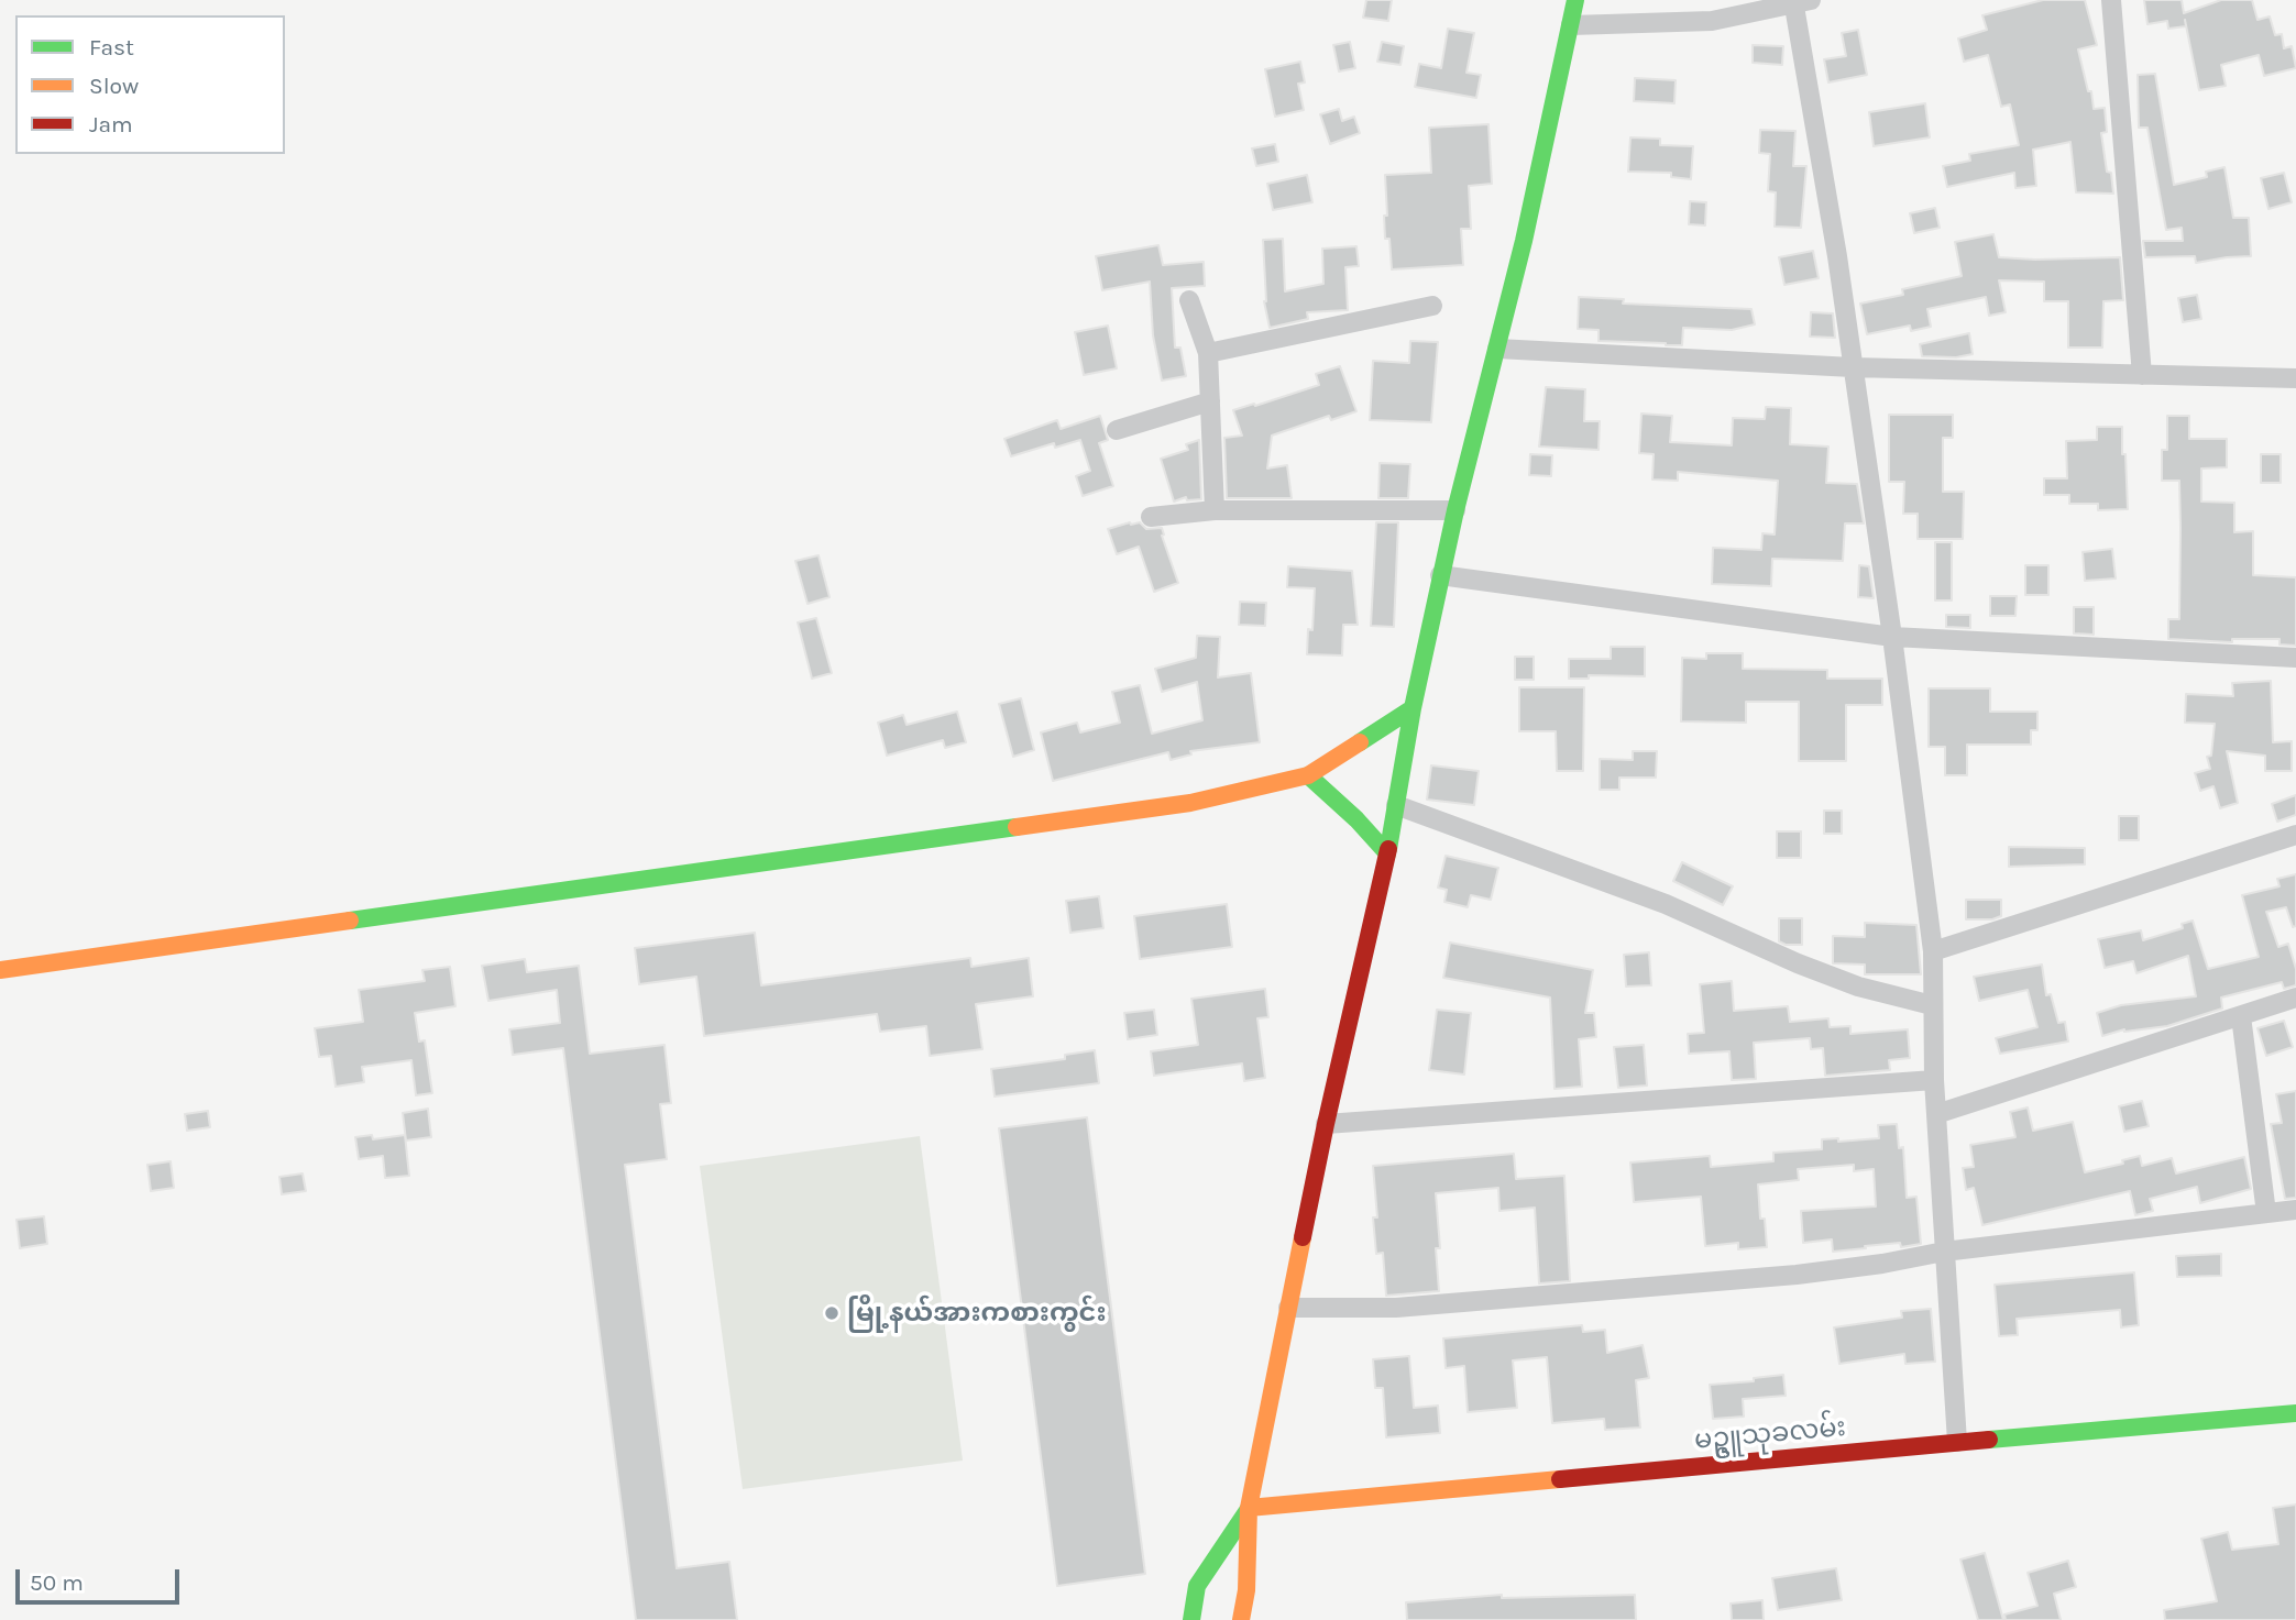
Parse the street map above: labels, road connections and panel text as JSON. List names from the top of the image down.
{
  "streets": {
    "main road": ["မဥ္ဇူသုခလမ်း"]
  },
  "places": ["မြို့နယ်အားကစားကွင်း"],
  "legend": ["Fast", "Slow", "Jam"],
  "scale_bar": "50 m"
}
